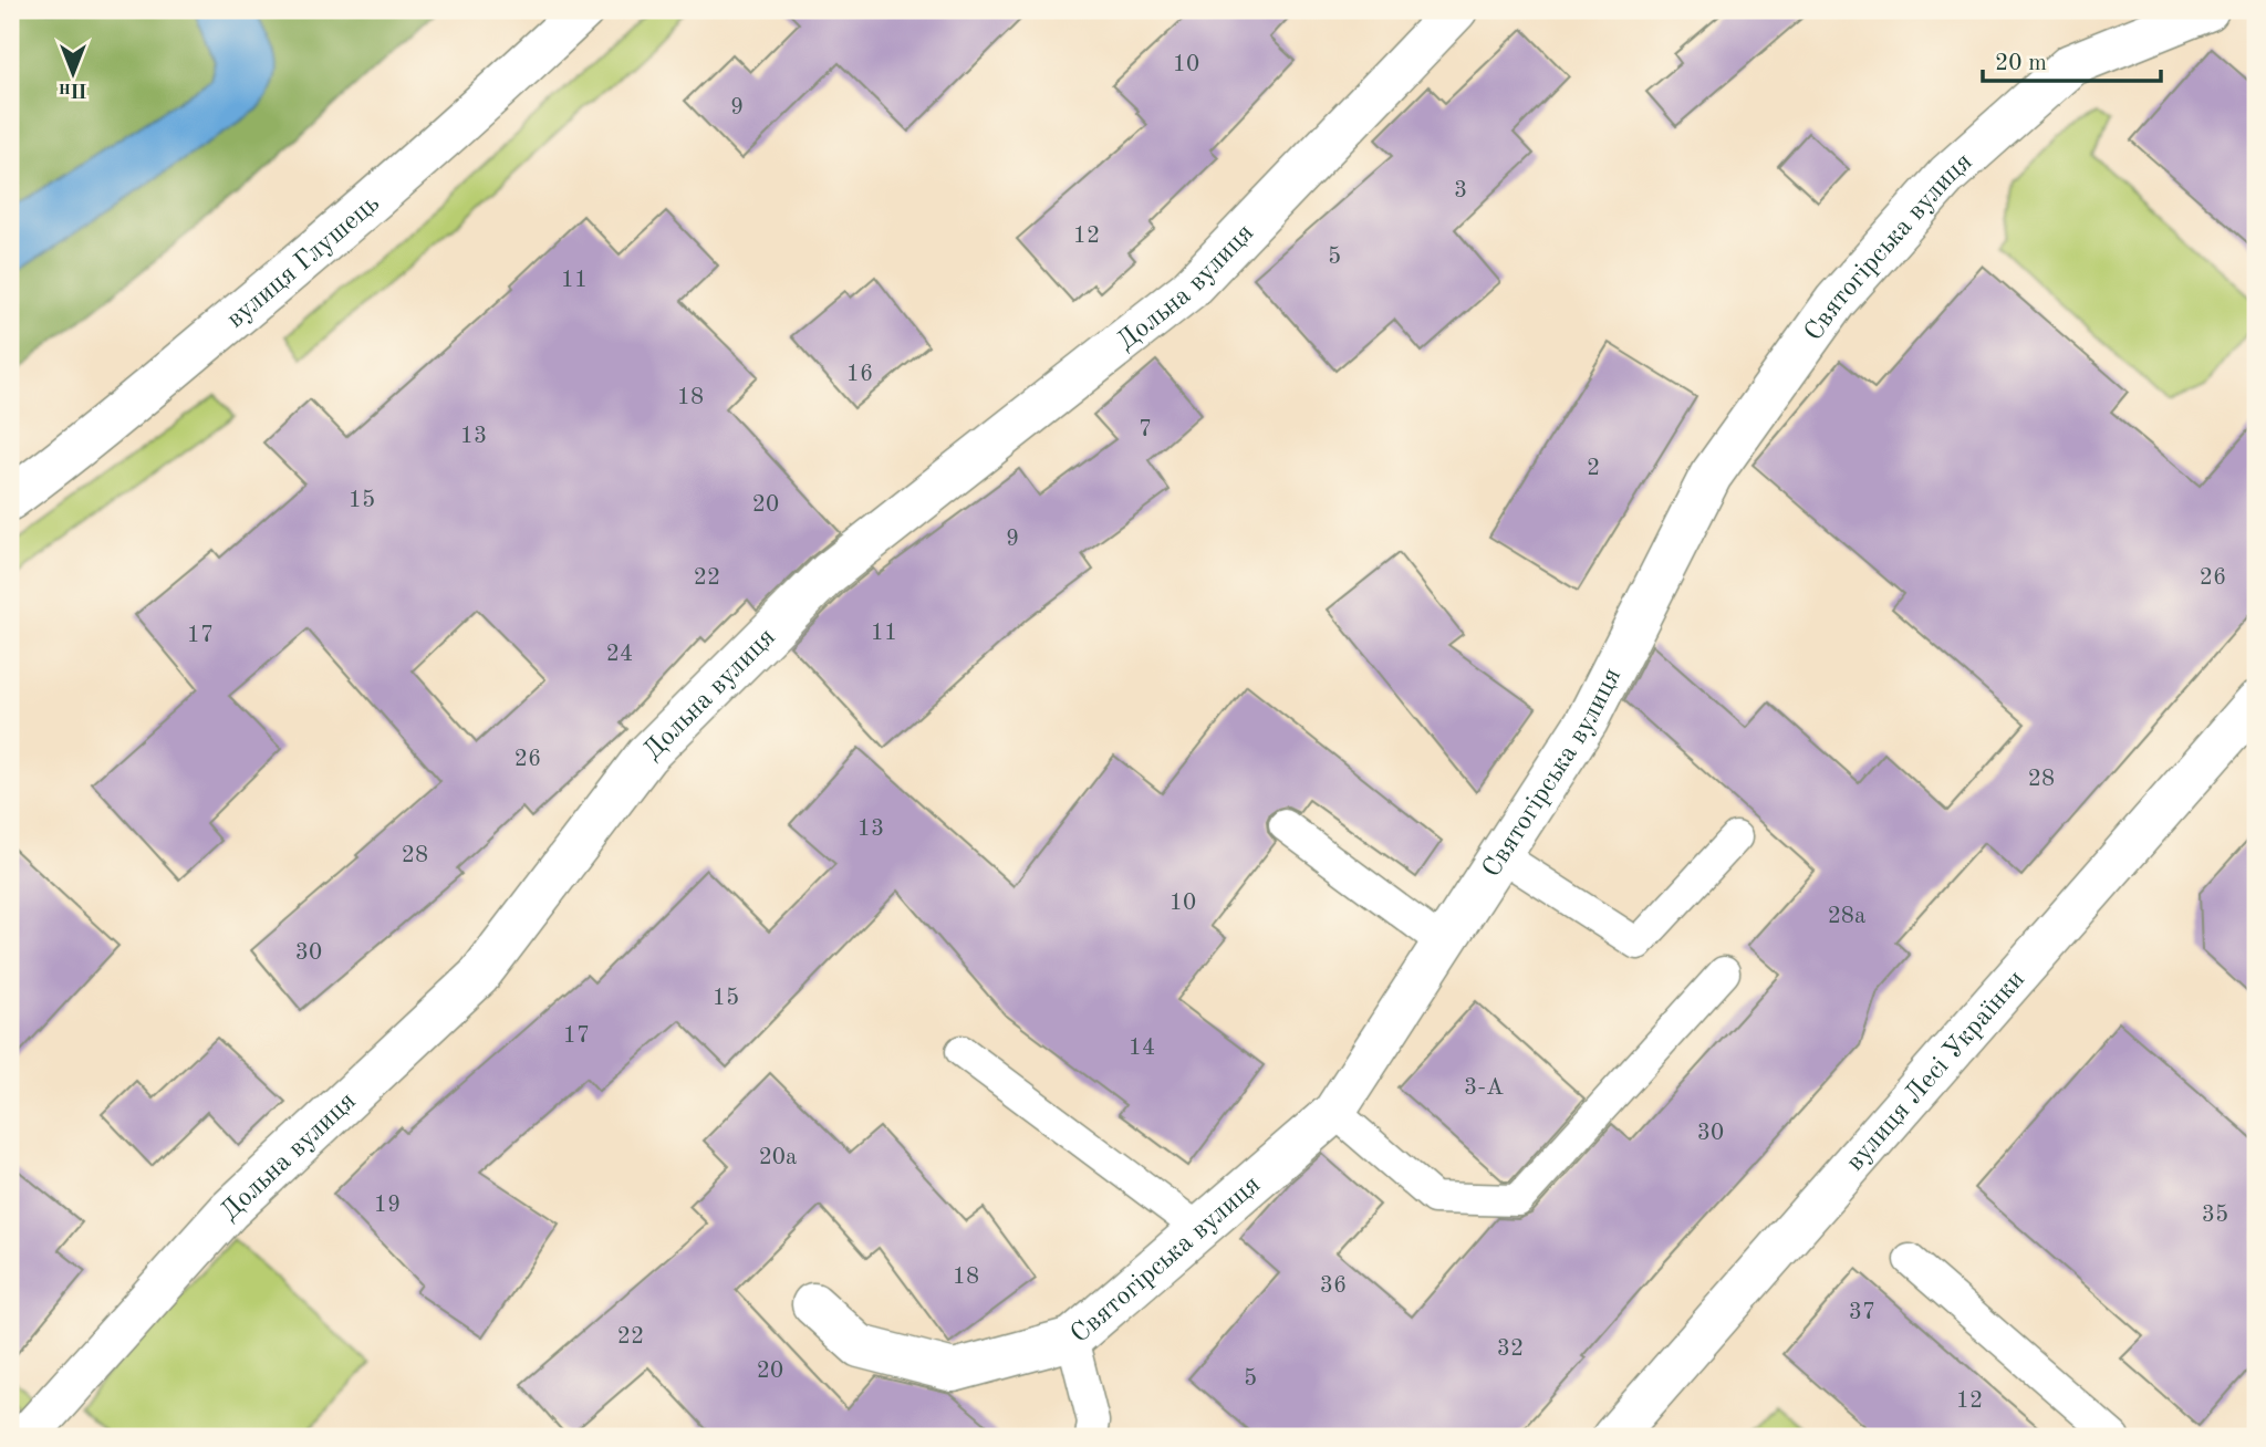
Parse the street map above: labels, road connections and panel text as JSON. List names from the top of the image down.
{
  "streets": {
    "street": [
      "Святогірська вулиця",
      "вулиця Глушець",
      "Дольна вулиця",
      "вулиця Лесі Українки"
    ]
  },
  "house_numbers": [
    "10",
    "9",
    "3",
    "12",
    "5",
    "11",
    "16",
    "18",
    "7",
    "13",
    "2",
    "15",
    "20",
    "9",
    "22",
    "26",
    "11",
    "17",
    "24",
    "26",
    "28",
    "13",
    "28",
    "10",
    "28а",
    "30",
    "15",
    "17",
    "14",
    "3-А",
    "30",
    "20а",
    "19",
    "35",
    "18",
    "36",
    "37",
    "22",
    "32",
    "20",
    "5",
    "12"
  ],
  "scale_bar": "20 m",
  "north": "bottom"
}
